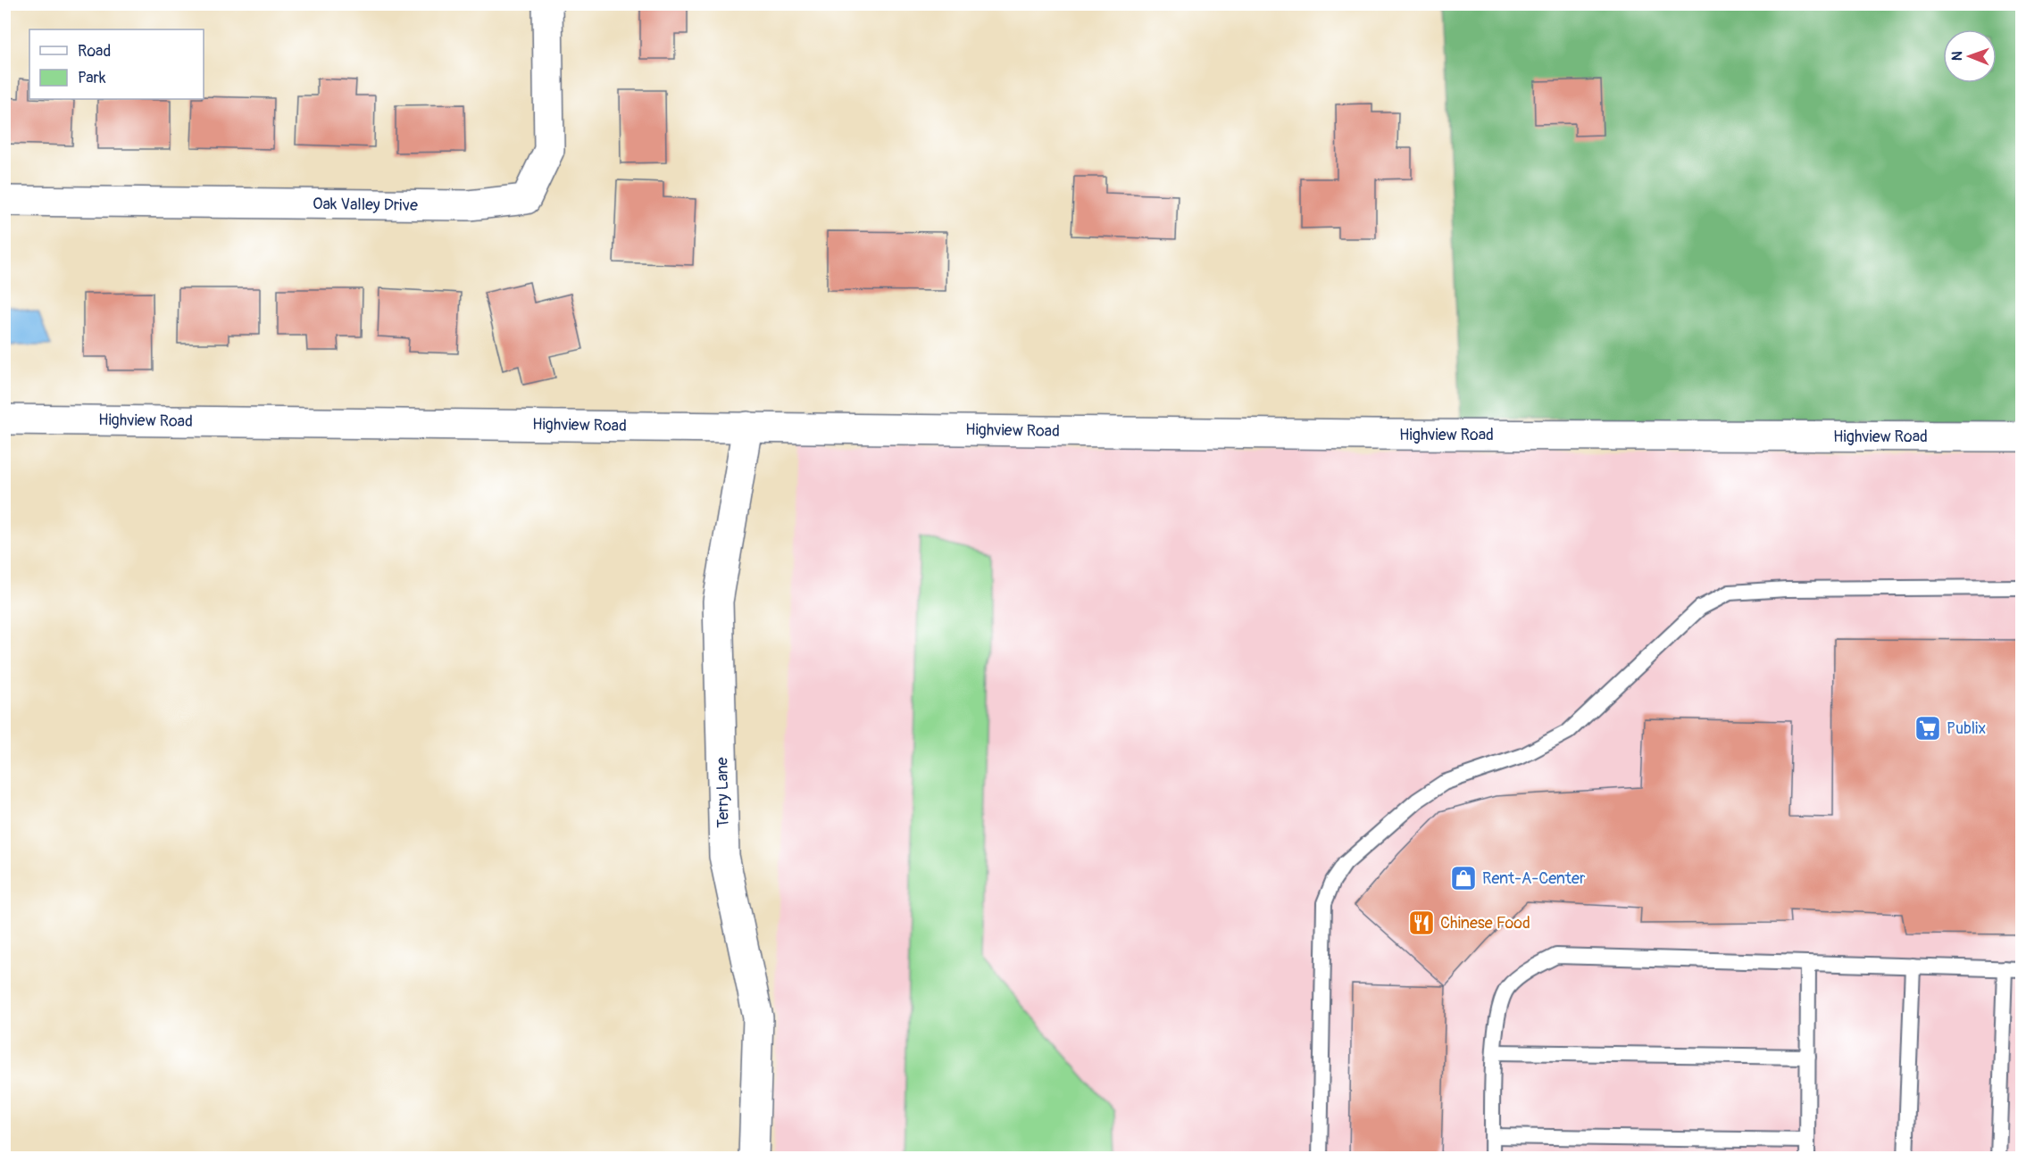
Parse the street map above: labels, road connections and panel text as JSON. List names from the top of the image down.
{
  "streets": {
    "street": ["Oak Valley Drive", "Highview Road", "Terry Lane"]
  },
  "crossings": [
    ["Highview Road", "Terry Lane"]
  ],
  "places": {
    "supermarket": ["Publix"],
    "shop": ["Rent-A-Center"],
    "restaurant": ["Chinese Food"]
  },
  "legend": ["Road", "Park"],
  "north": "left"
}
